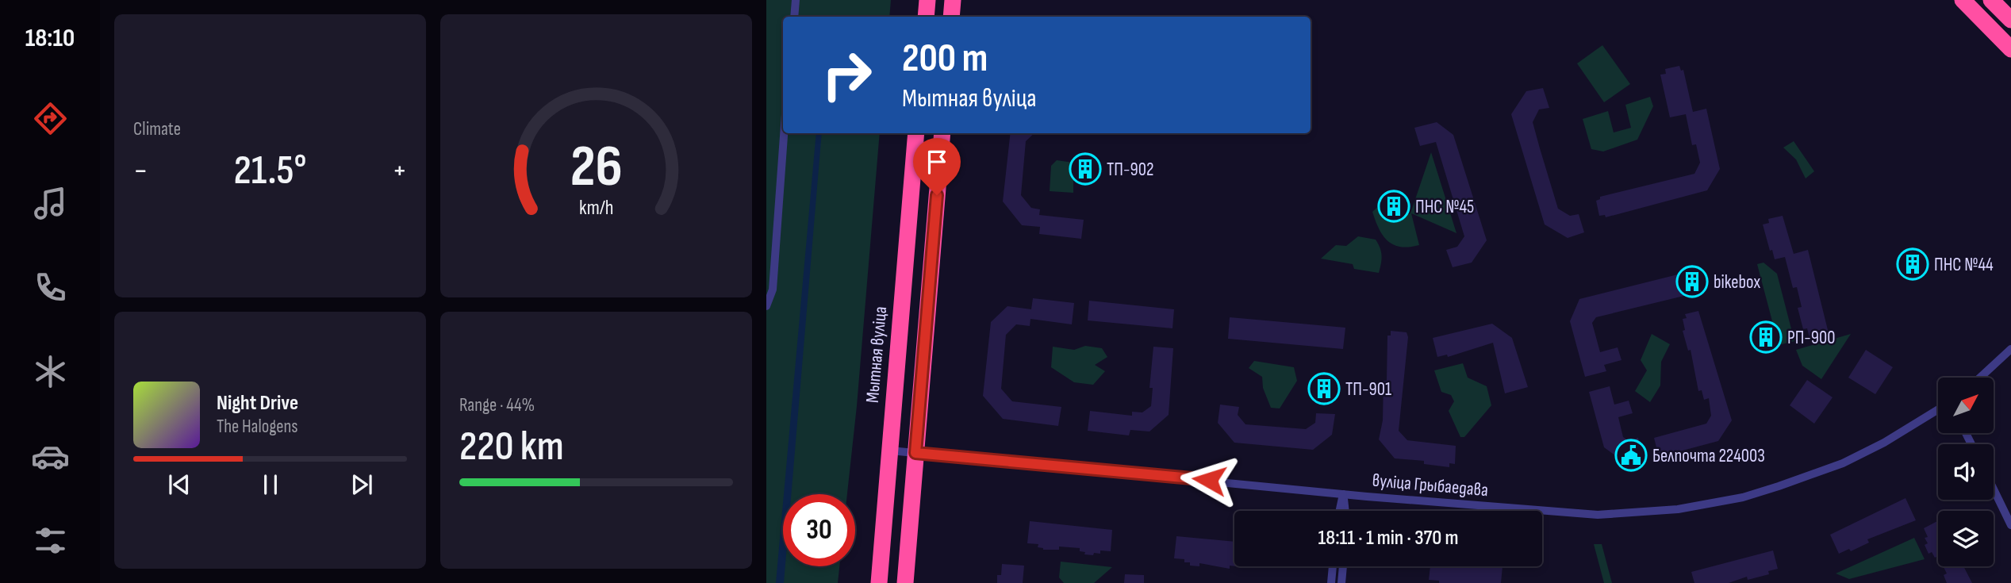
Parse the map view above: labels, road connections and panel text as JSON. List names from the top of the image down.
{
  "streets": {
    "highway": ["Мытная вуліца"],
    "street": ["вуліца Грыбаедава"]
  },
  "crossings": [
    ["Мытная вуліца", "вуліца Грыбаедава"]
  ],
  "places": {
    "building": [
      "ТП-902",
      "ПНС №45",
      "ПНС №44",
      "bikebox",
      "РП-900",
      "ТП-901"
    ],
    "public building": ["Белпочта 224003"]
  },
  "north": "top right",
  "page": {
    "tabs": "18:10",
    "tile": [
      "Climate",
      ["Range · 44%", "220 km"]
    ],
    "turn": ["200 m", "Мытная вуліца"],
    "heat": ["−", "21.5°", "+"],
    "song": ["Night Drive", "The Halogens"],
    "limit": "30",
    "trip": "18:11 · 1 min · 370 m",
    "gauge": ["26", "km/h"]
  }
}
